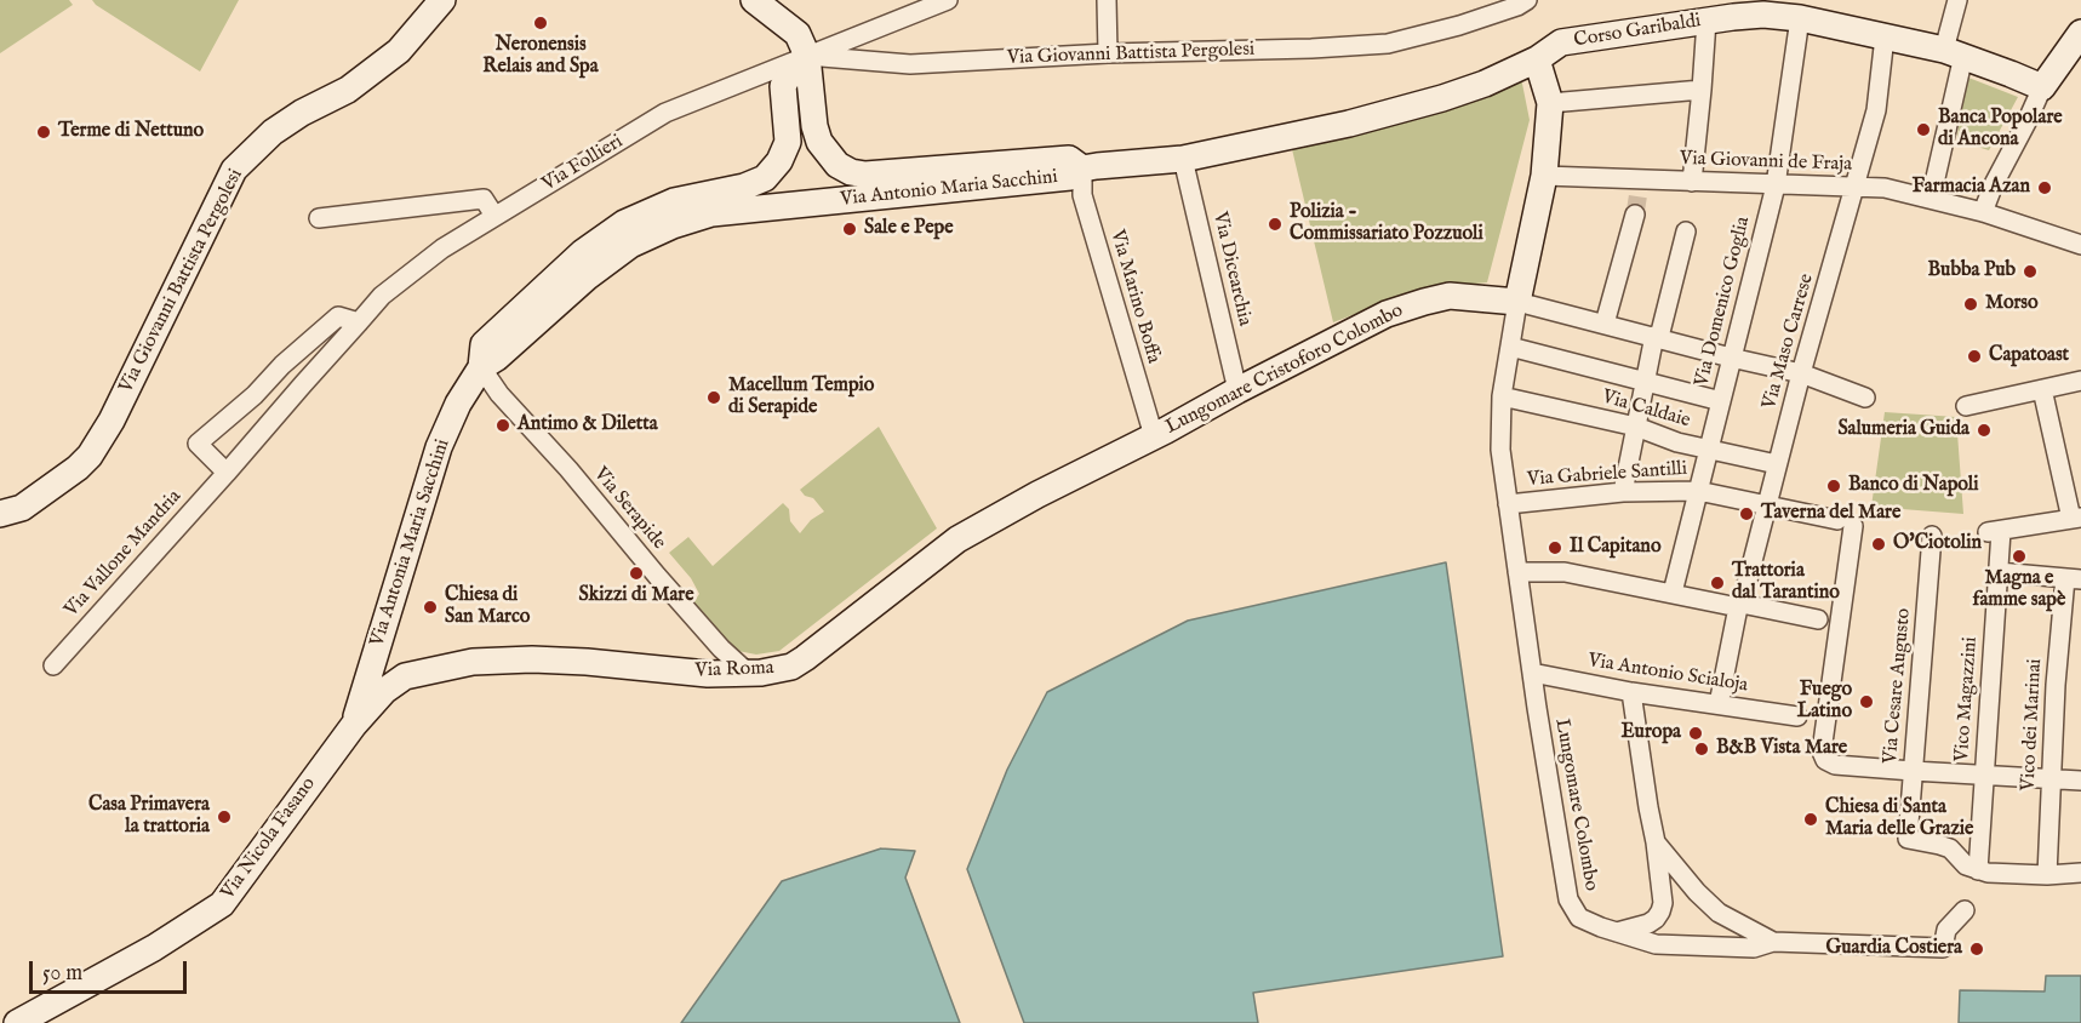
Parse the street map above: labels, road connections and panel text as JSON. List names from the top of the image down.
{
  "streets": {
    "street": [
      "Corso Garibaldi",
      "Via Giovanni Battista Pergolesi",
      "Via Giovanni de Fraja",
      "Via Follieri",
      "Via Antonio Maria Sacchini",
      "Via Dicearchia",
      "Via Marino Boffa",
      "Via Domenico Goglia",
      "Via Maso Carrese",
      "Lungomare Cristoforo Colombo",
      "Via Caldaie",
      "Via Gabriele Santilli",
      "Via Serapide",
      "Via Antonia Maria Sacchini",
      "Via Vallone Mandria",
      "Via Roma",
      "Via Antonio Scialoja",
      "Via Cesare Augusto",
      "Vico Magazzini",
      "Vico dei Marinai",
      "Lungomare Colombo",
      "Via Nicola Fasano"
    ]
  },
  "crossings": [
    ["Corso Garibaldi", "Via Antonio Maria Sacchini"],
    ["Corso Garibaldi", "Via Domenico Goglia"],
    ["Corso Garibaldi", "Via Maso Carrese"],
    ["Via Giovanni Battista Pergolesi", "Via Follieri"],
    ["Via Giovanni de Fraja", "Via Domenico Goglia"],
    ["Via Giovanni de Fraja", "Via Maso Carrese"],
    ["Via Follieri", "Via Vallone Mandria"],
    ["Via Antonio Maria Sacchini", "Via Dicearchia"],
    ["Via Antonio Maria Sacchini", "Via Marino Boffa"],
    ["Via Antonio Maria Sacchini", "Via Serapide"],
    ["Via Antonio Maria Sacchini", "Via Antonia Maria Sacchini"],
    ["Via Dicearchia", "Lungomare Cristoforo Colombo"],
    ["Via Marino Boffa", "Lungomare Cristoforo Colombo"],
    ["Via Domenico Goglia", "Via Caldaie"],
    ["Via Domenico Goglia", "Via Gabriele Santilli"],
    ["Via Maso Carrese", "Via Caldaie"],
    ["Via Maso Carrese", "Via Gabriele Santilli"],
    ["Via Maso Carrese", "Via Antonio Scialoja"],
    ["Lungomare Cristoforo Colombo", "Via Roma"],
    ["Via Gabriele Santilli", "Via Cesare Augusto"],
    ["Via Serapide", "Via Antonia Maria Sacchini"],
    ["Via Serapide", "Via Roma"],
    ["Via Antonia Maria Sacchini", "Via Roma"],
    ["Via Antonia Maria Sacchini", "Via Nicola Fasano"],
    ["Via Roma", "Via Nicola Fasano"],
    ["Via Antonio Scialoja", "Lungomare Colombo"],
    ["Via Cesare Augusto", "Vico Magazzini"]
  ],
  "places": [
    "Neronensis Relais and Spa",
    "Banca Popolare di Ancona",
    "Terme di Nettuno",
    "Farmacia Azan",
    "Polizia - Commissariato Pozzuoli",
    "Sale e Pepe",
    "Bubba Pub",
    "Morso",
    "Capatoast",
    "Macellum Tempio di Serapide",
    "Antimo & Diletta",
    "Salumeria Guida",
    "Banco di Napoli",
    "Taverna del Mare",
    "O'Ciotolin",
    "Il Capitano",
    "Magna e famme sapè",
    "Skizzi di Mare",
    "Trattoria dal Tarantino",
    "Chiesa di San Marco",
    "Fuego Latino",
    "Europa",
    "B&B Vista Mare",
    "Casa Primavera la trattoria",
    "Chiesa di Santa Maria delle Grazie",
    "Guardia Costiera"
  ],
  "scale_bar": "50 m"
}
